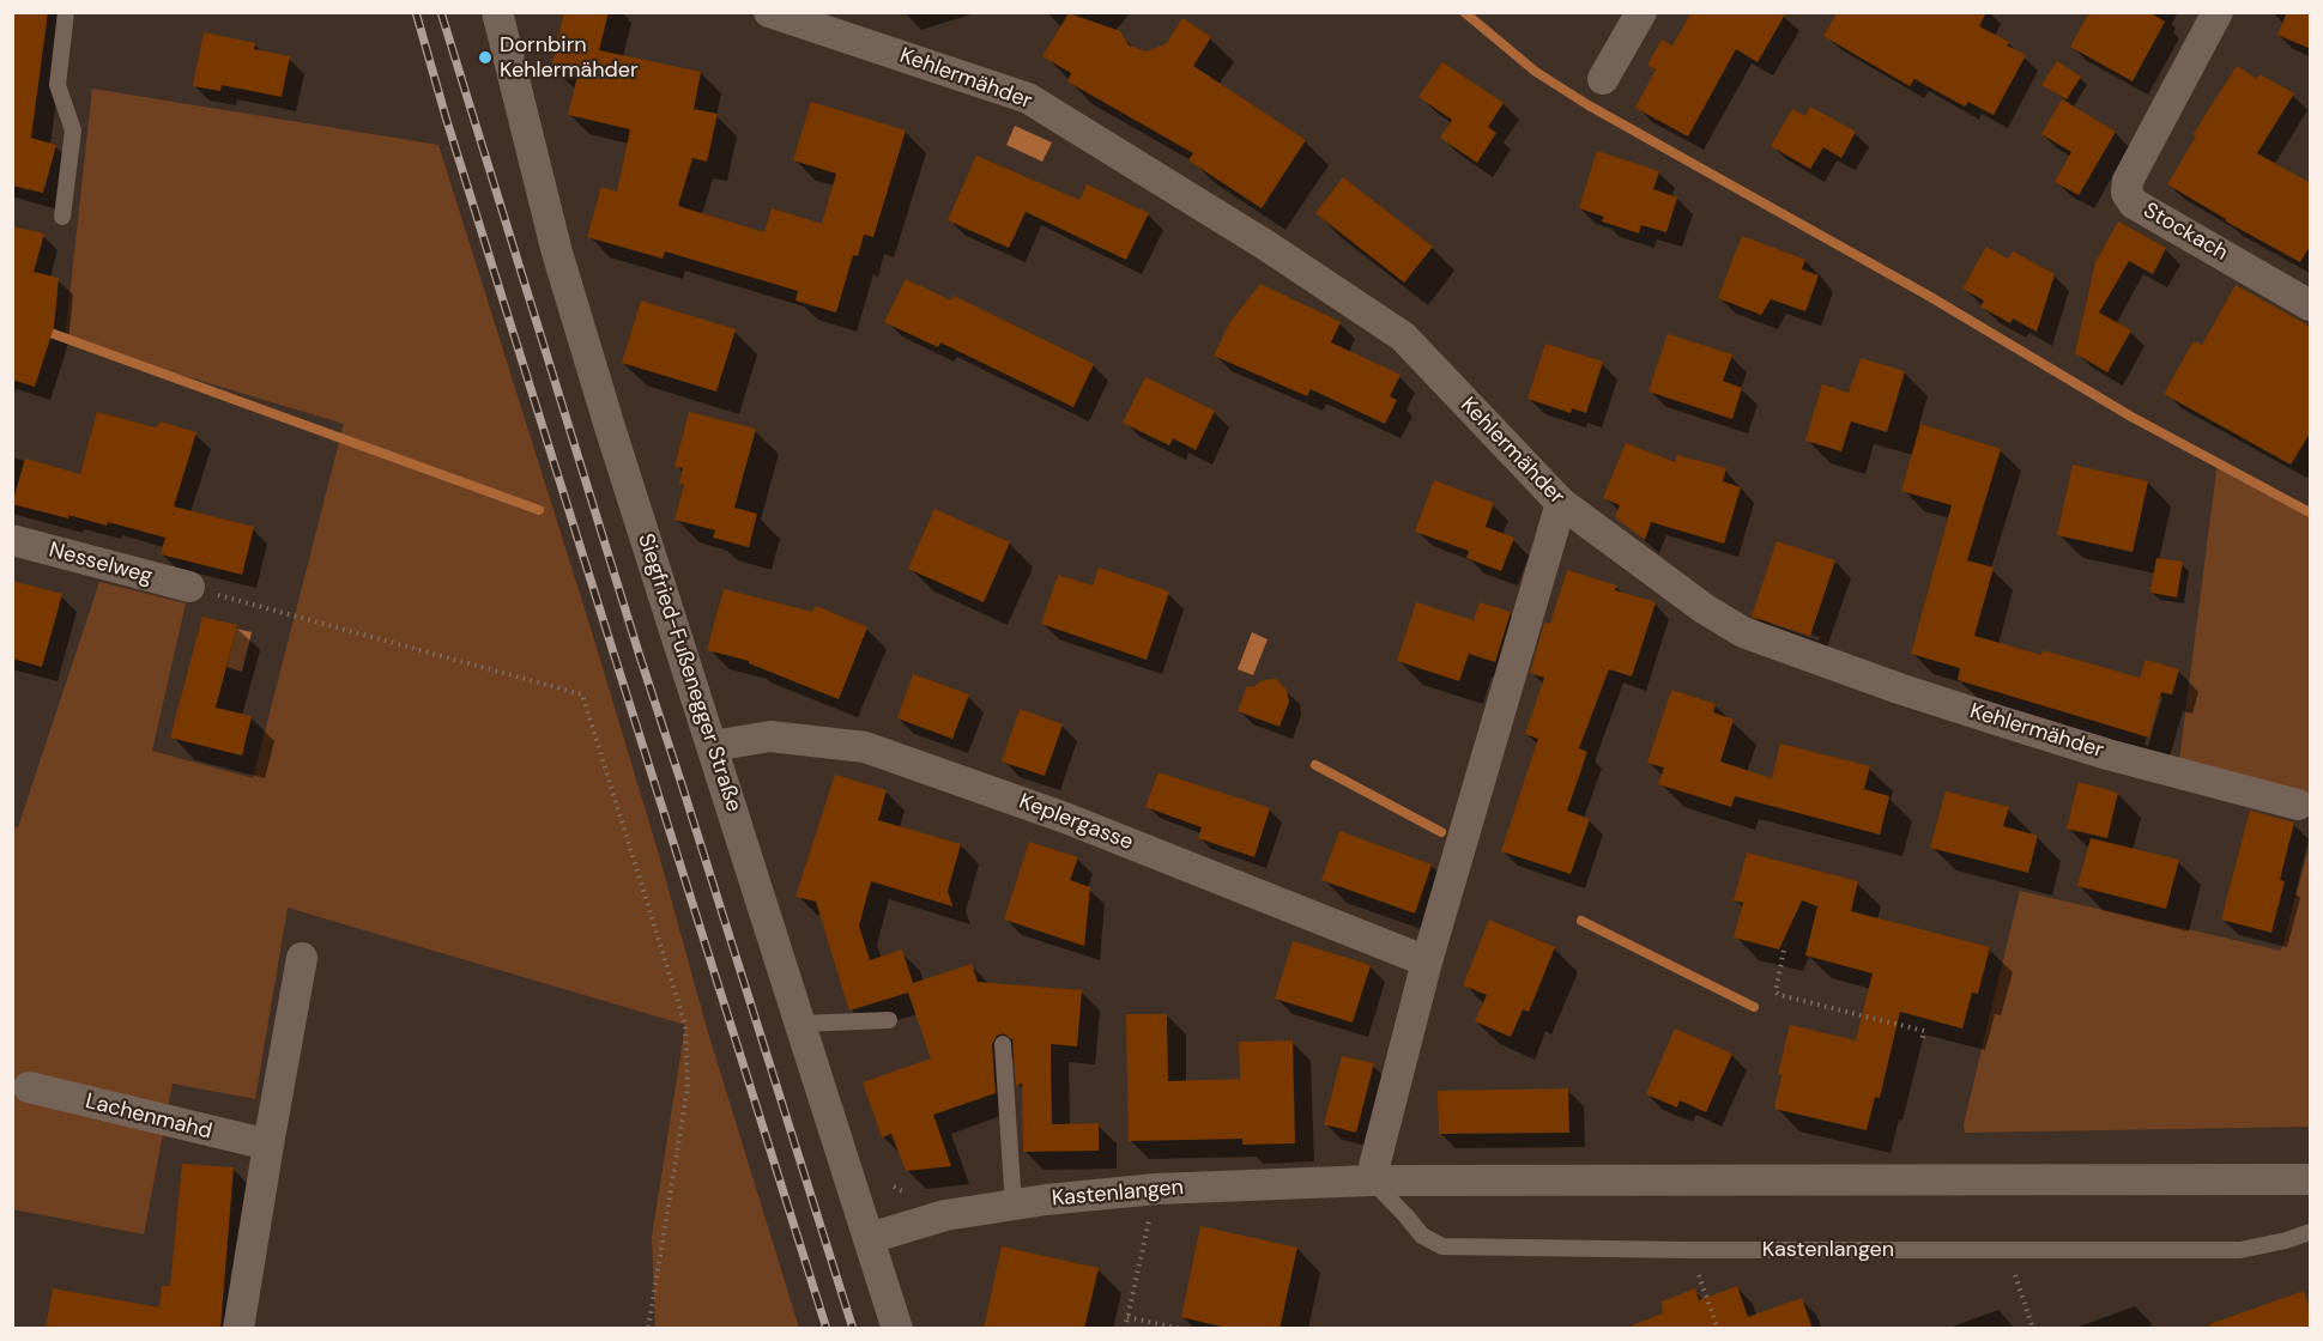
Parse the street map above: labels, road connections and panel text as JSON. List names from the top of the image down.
{
  "streets": {
    "street": [
      "Kehlermähder",
      "Stockach",
      "Nesselweg",
      "Siegfried-Fußenegger Straße",
      "Keplergasse",
      "Lachenmahd",
      "Kastenlangen"
    ]
  },
  "crossings": [
    ["Siegfried-Fußenegger Straße", "Keplergasse"],
    ["Siegfried-Fußenegger Straße", "Kastenlangen"]
  ],
  "places": ["Dornbirn Kehlermähder"]
}
